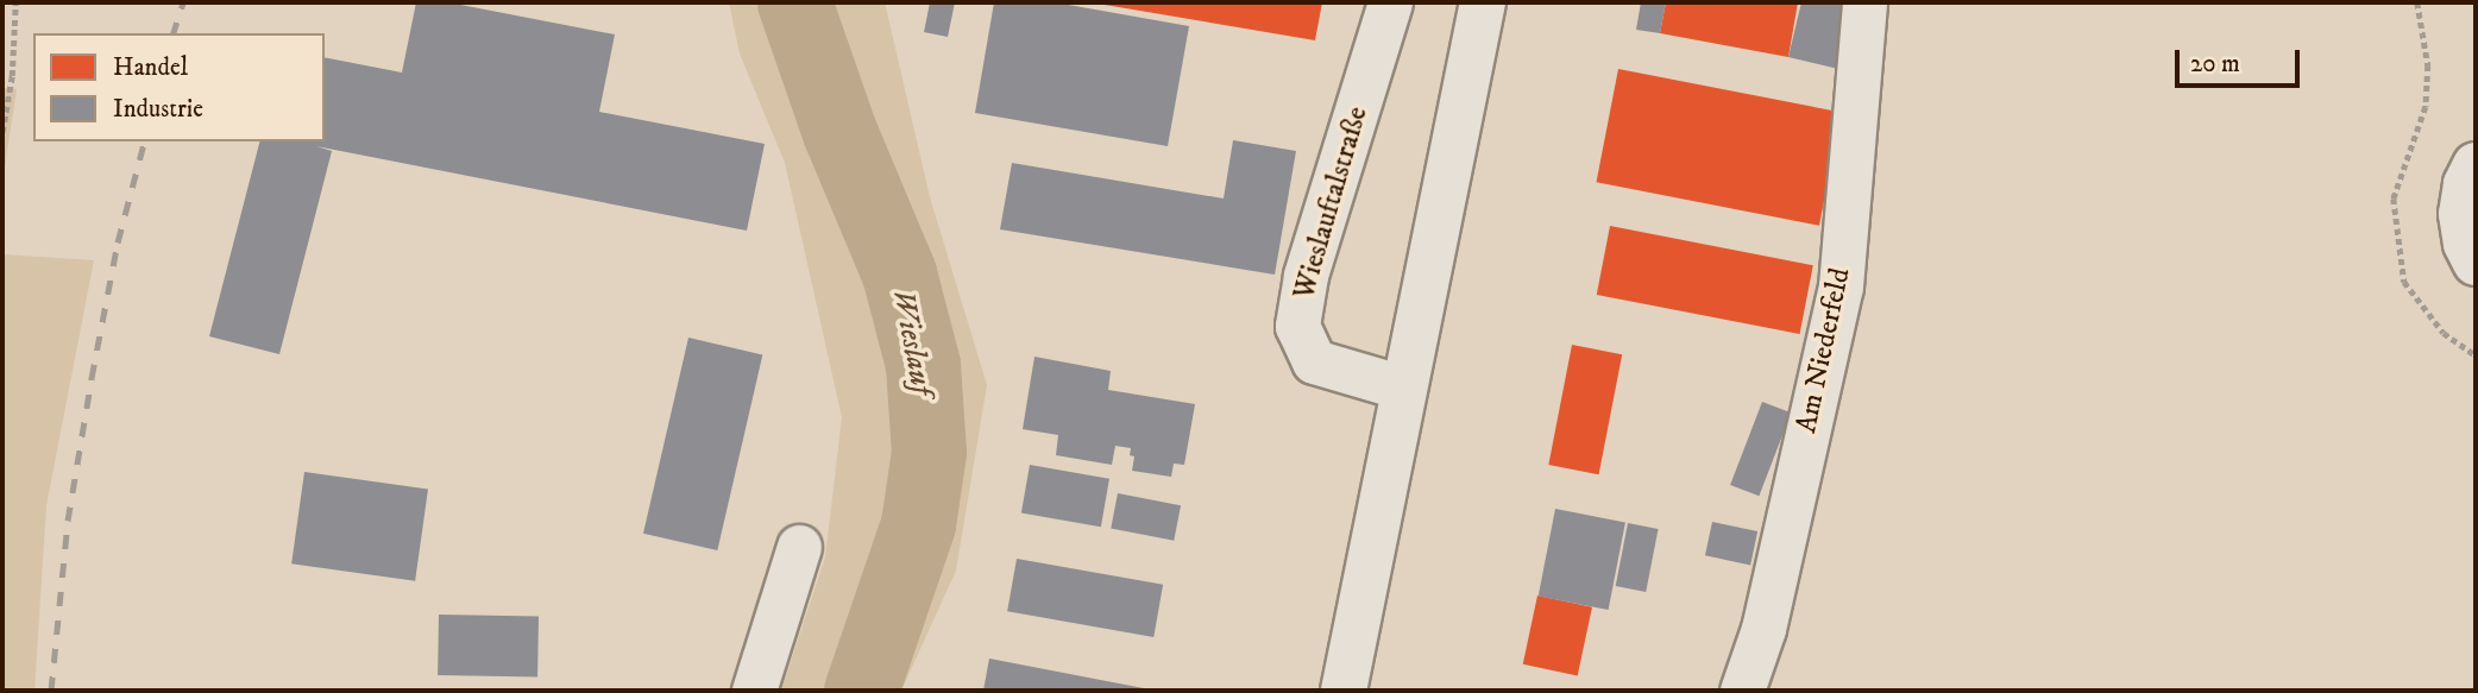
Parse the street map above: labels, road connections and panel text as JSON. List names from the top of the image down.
{
  "streets": {
    "street": ["Wieslauftalstraße", "Am Niederfeld"]
  },
  "water": ["Wieslauf"],
  "legend": ["Handel", "Industrie"],
  "scale_bar": "20 m"
}
